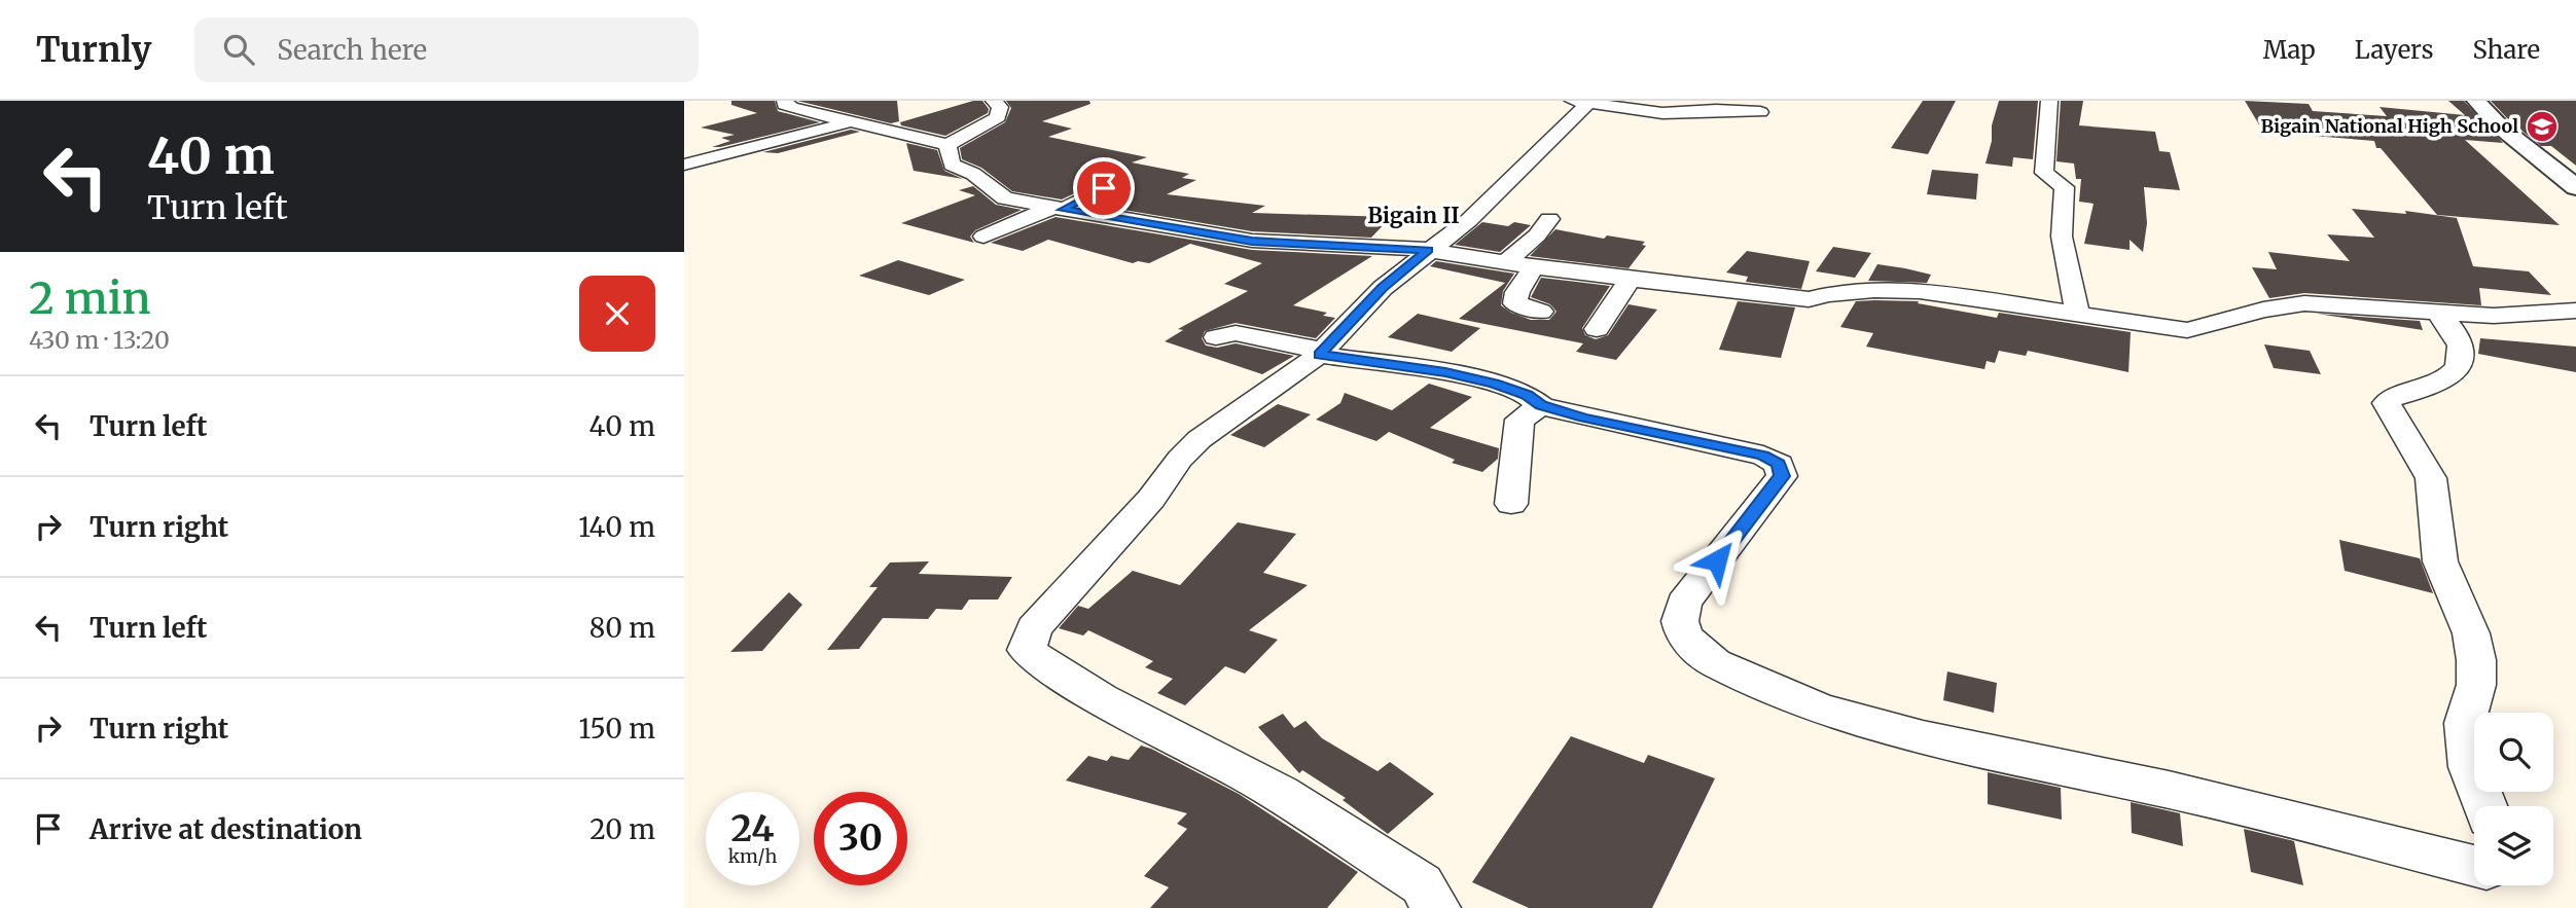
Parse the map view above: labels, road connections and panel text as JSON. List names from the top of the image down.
{
  "districts": ["Bigain II"],
  "places": {
    "school or university": ["Bigain National High School"]
  },
  "page": {
    "header": "Turnly",
    "search": "Search here",
    "nav": ["Map", "Layers", "Share"],
    "turn": ["40 m", "Turn left"],
    "heading": ["2 min", "430 m · 13:20"],
    "list": [
      {
        "name": "Turn left",
        "value": "40 m"
      },
      {
        "name": "Turn right",
        "value": "140 m"
      },
      {
        "name": "Turn left",
        "value": "80 m"
      },
      {
        "name": "Turn right",
        "value": "150 m"
      },
      {
        "name": "Arrive at destination",
        "value": "20 m"
      }
    ],
    "speed": "24 km/h",
    "limit": "30"
  }
}
